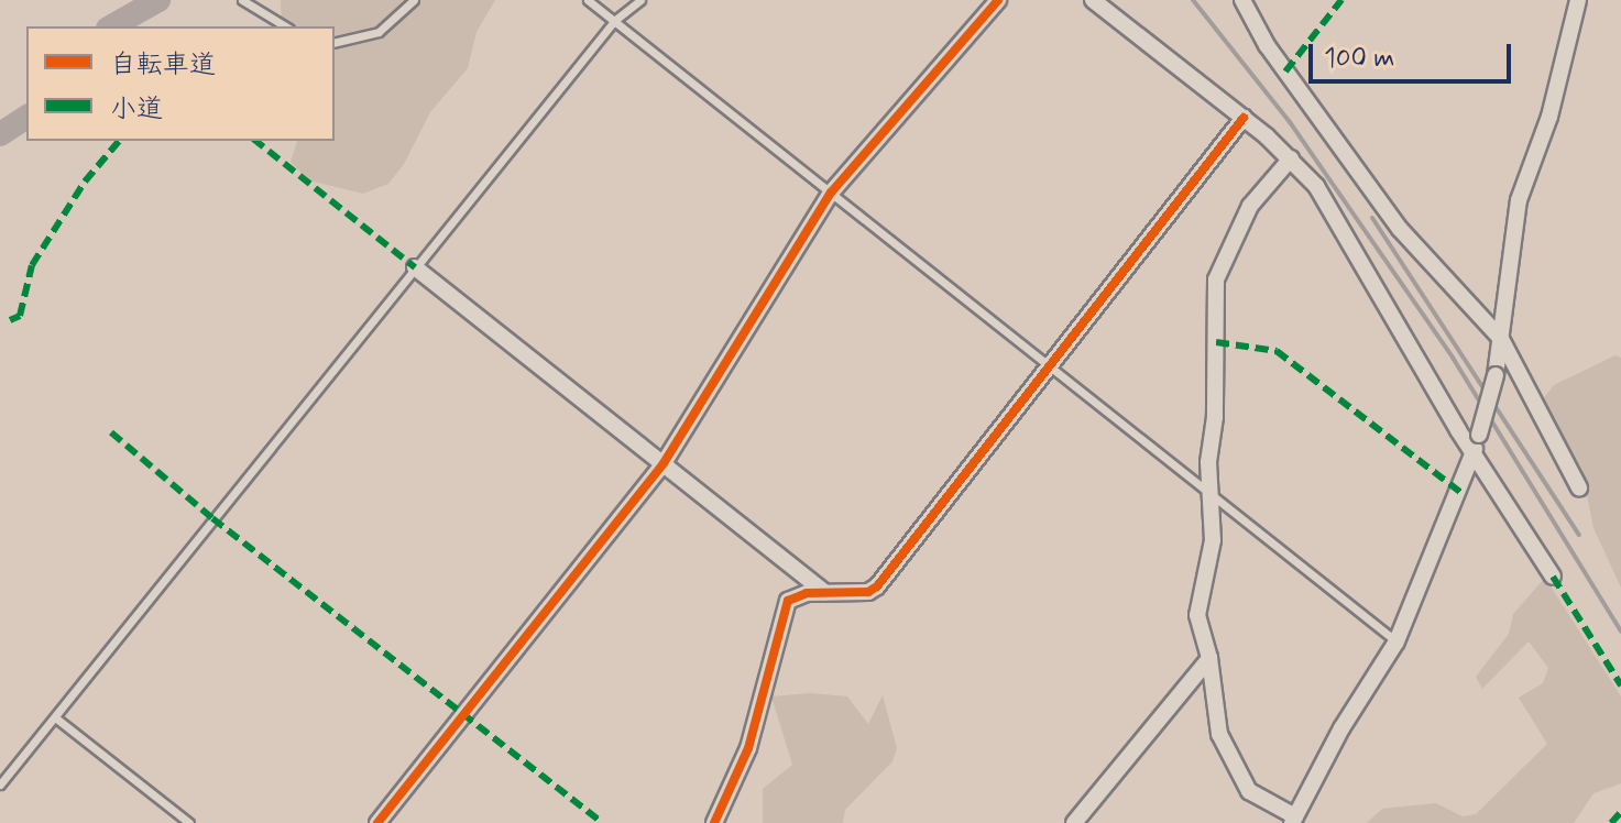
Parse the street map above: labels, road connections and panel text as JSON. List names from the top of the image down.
{
  "legend": ["自転車道", "小道"],
  "scale_bar": "100 m"
}
